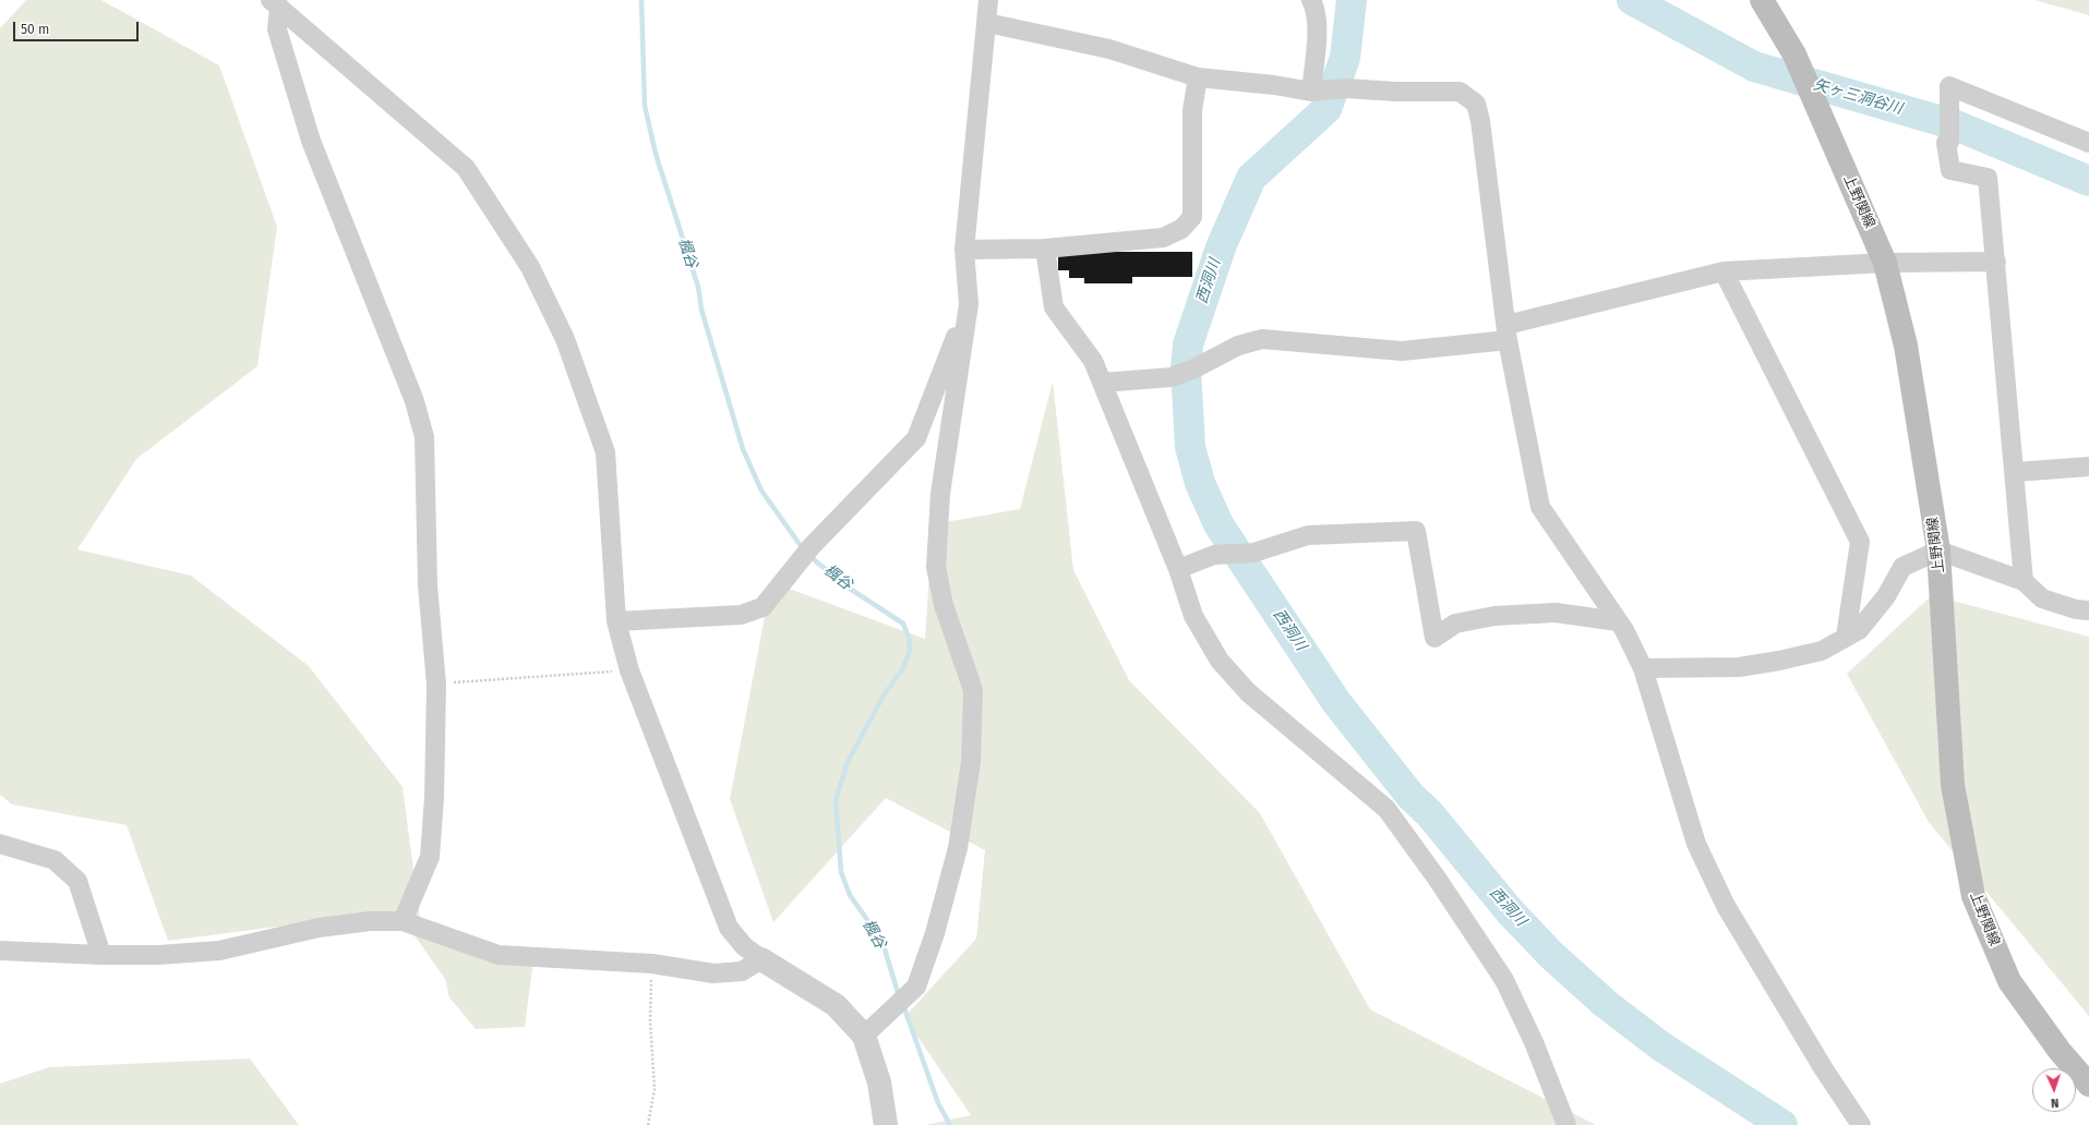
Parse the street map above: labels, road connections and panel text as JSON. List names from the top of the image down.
{
  "streets": {
    "main road": ["上野関線"]
  },
  "water": ["矢ヶ三洞谷川", "楓谷", "西洞川"],
  "scale_bar": "50 m",
  "north": "bottom"
}
